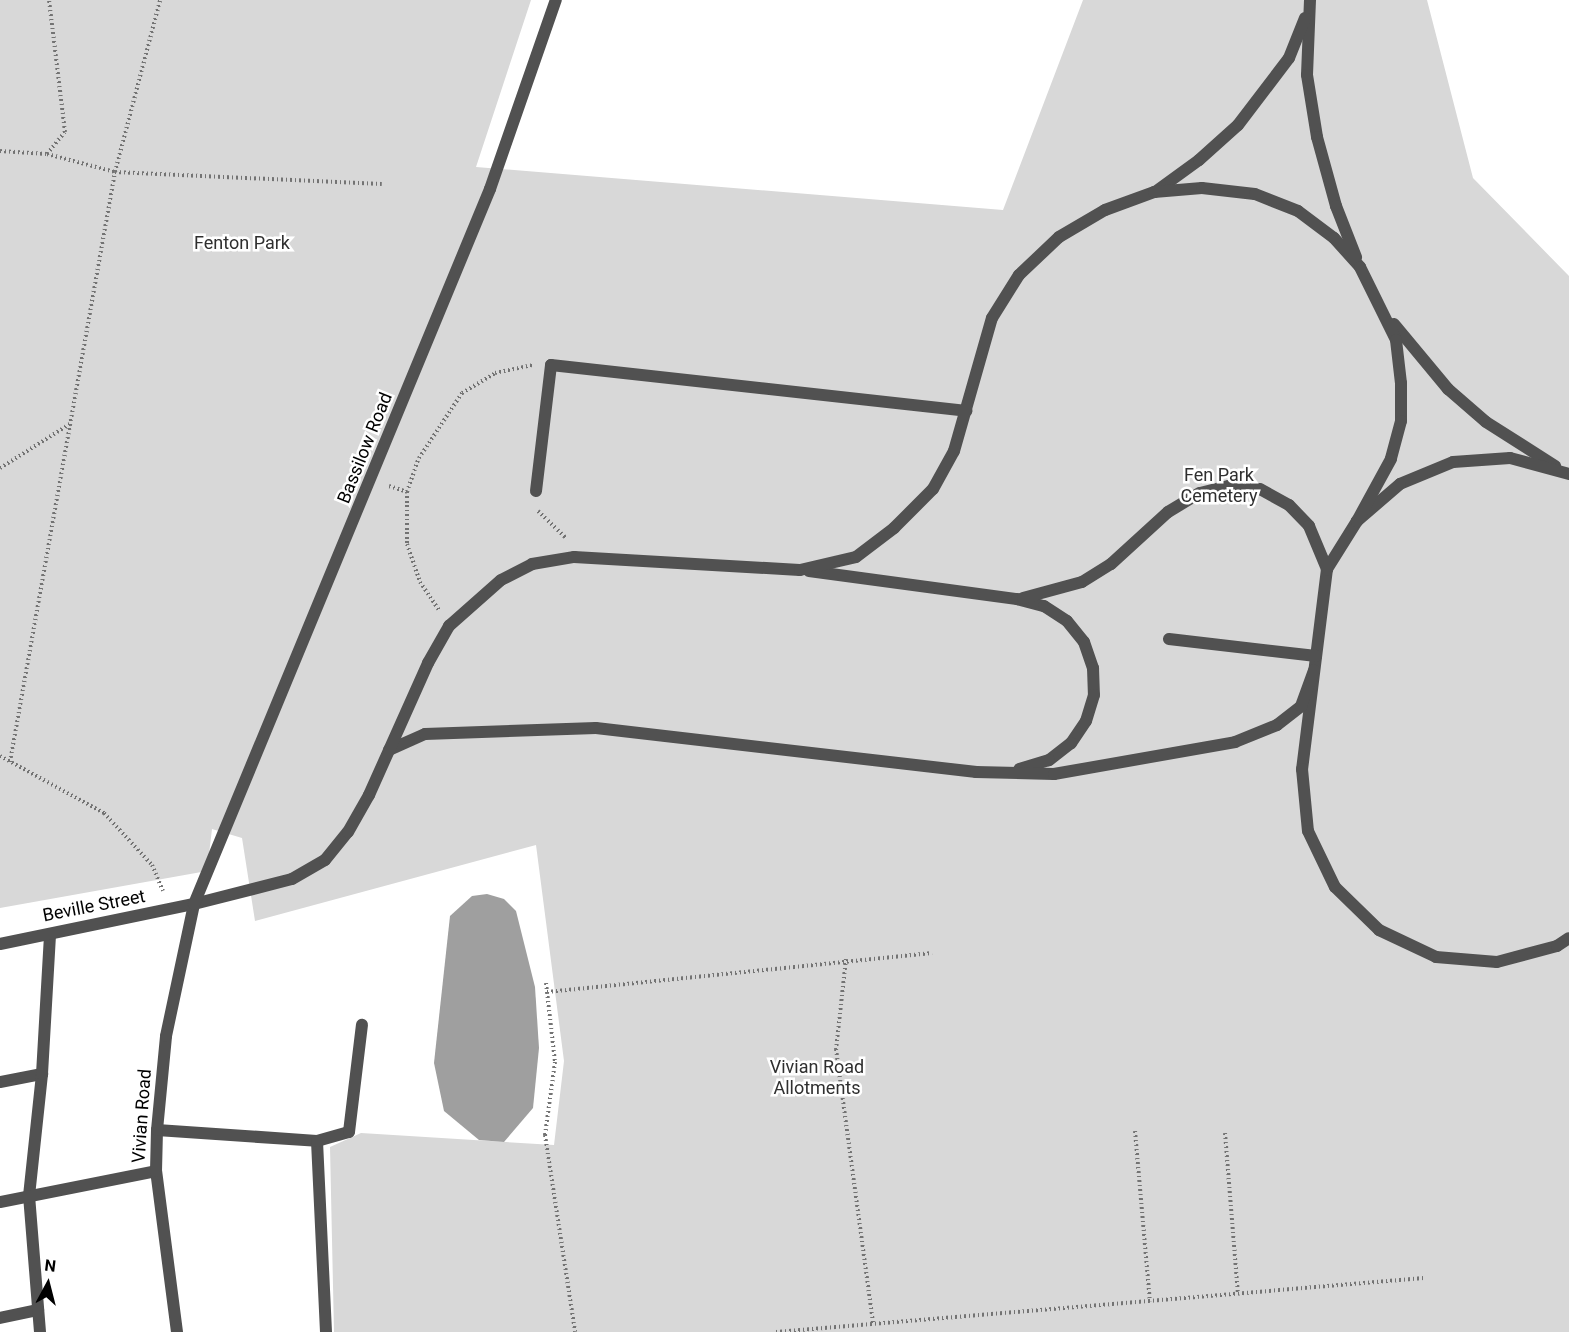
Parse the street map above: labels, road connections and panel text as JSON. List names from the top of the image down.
{
  "streets": {
    "street": ["Bassilow Road", "Beville Street", "Vivian Road"]
  },
  "crossings": [
    ["Bassilow Road", "Beville Street"],
    ["Bassilow Road", "Vivian Road"],
    ["Beville Street", "Vivian Road"]
  ],
  "parks": ["Fenton Park", "Fen Park Cemetery", "Vivian Road Allotments"],
  "north": "top"
}
